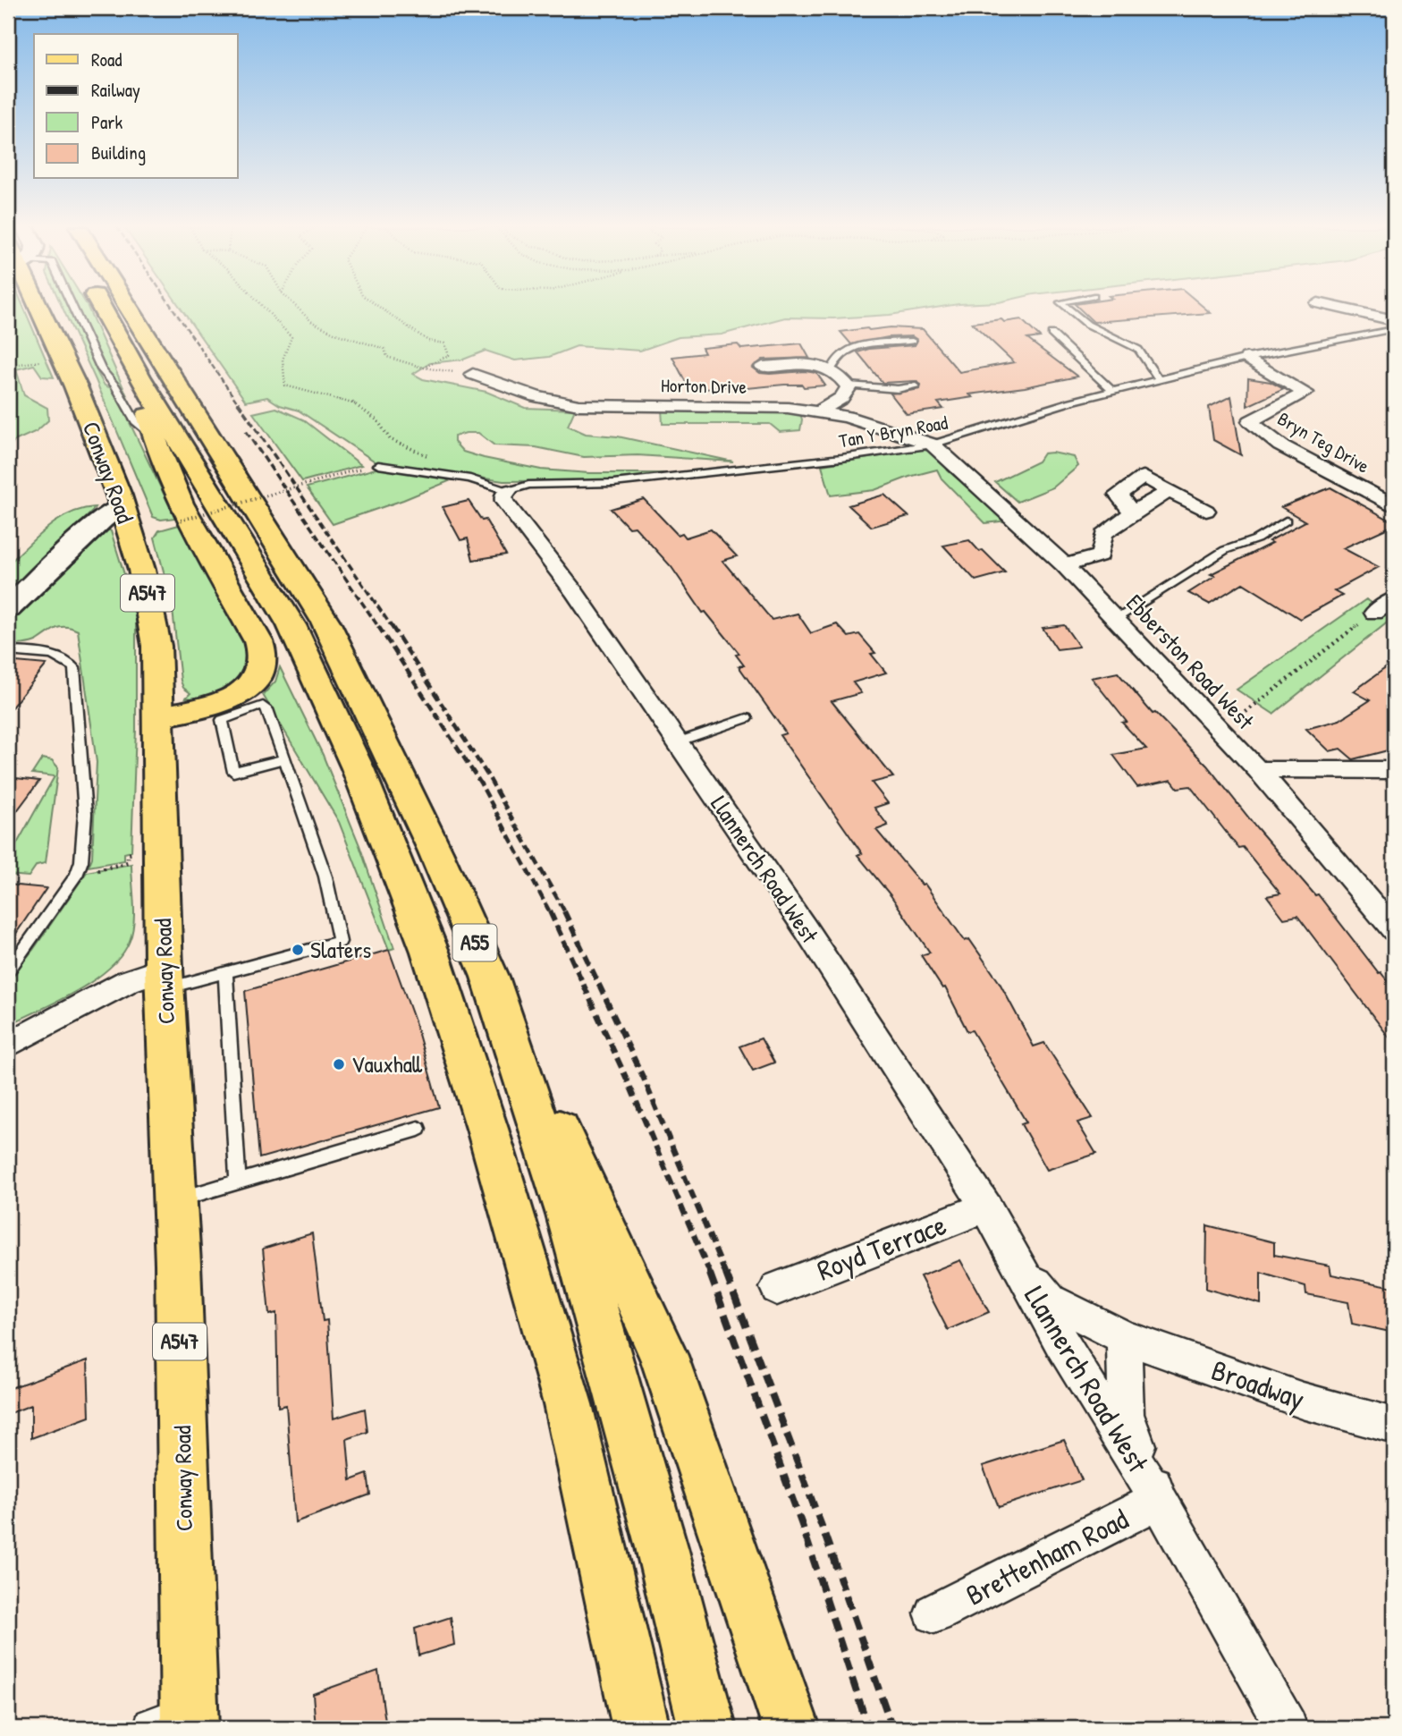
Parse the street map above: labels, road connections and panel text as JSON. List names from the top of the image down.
{
  "streets": {
    "main road": ["Conway Road", "A547", "A55"],
    "street": [
      "Horton Drive",
      "Bryn Teg Drive",
      "Ebberston Road West",
      "Llannerch Road West",
      "Royd Terrace",
      "Broadway",
      "Brettenham Road"
    ],
    "lane": ["Tan Y Bryn Road"]
  },
  "crossings": [
    ["Horton Drive", "Tan Y Bryn Road"],
    ["Horton Drive", "Ebberston Road West"],
    ["Tan Y Bryn Road", "Bryn Teg Drive"],
    ["Tan Y Bryn Road", "Ebberston Road West"],
    ["Tan Y Bryn Road", "Llannerch Road West"],
    ["Llannerch Road West", "Royd Terrace"],
    ["Llannerch Road West", "Broadway"],
    ["Llannerch Road West", "Brettenham Road"]
  ],
  "places": ["Slaters", "Vauxhall"],
  "legend": [
    "Road",
    "Railway",
    "Park",
    "Building"
  ]
}
